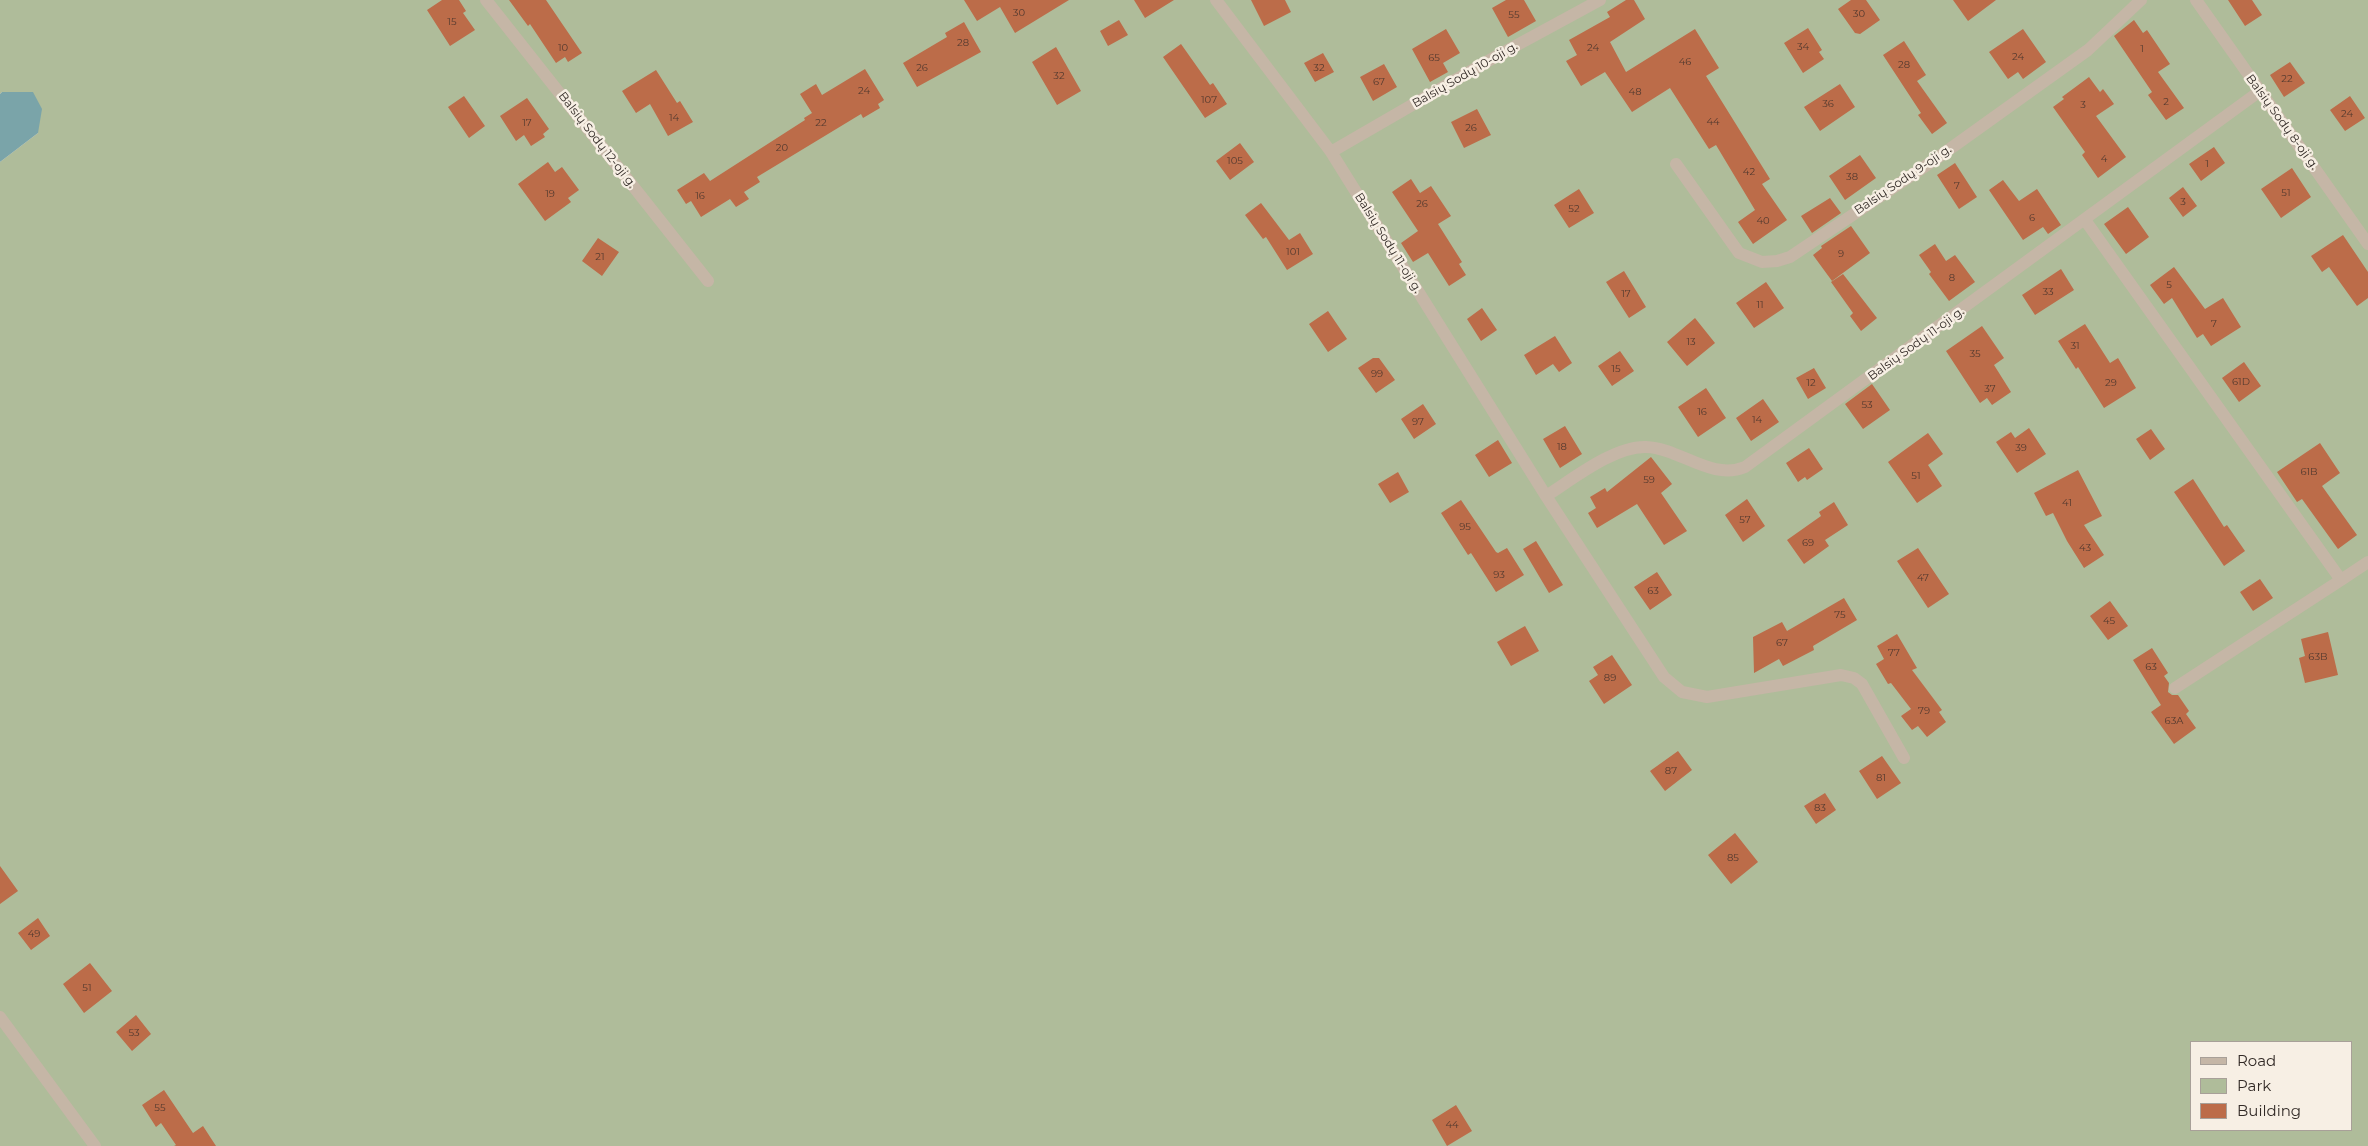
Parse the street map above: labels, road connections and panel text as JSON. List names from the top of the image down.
{
  "streets": {
    "street": [
      "Balsių Sodų 10-oji g.",
      "Balsių Sodų 8-oji g.",
      "Balsių Sodų 12-oji g.",
      "Balsių Sodų 9-oji g.",
      "Balsių Sodų 11-oji g."
    ]
  },
  "crossings": [
    ["Balsių Sodų 10-oji g.", "Balsių Sodų 11-oji g."],
    ["Balsių Sodų 8-oji g.", "Balsių Sodų 11-oji g."]
  ],
  "house_numbers": [
    "30",
    "30",
    "55",
    "15",
    "28",
    "34",
    "10",
    "24",
    "1",
    "24",
    "65",
    "46",
    "28",
    "26",
    "32",
    "32",
    "22",
    "67",
    "24",
    "48",
    "107",
    "2",
    "36",
    "3",
    "24",
    "14",
    "44",
    "17",
    "22",
    "26",
    "20",
    "4",
    "105",
    "1",
    "42",
    "38",
    "7",
    "51",
    "19",
    "16",
    "3",
    "26",
    "52",
    "6",
    "40",
    "101",
    "9",
    "21",
    "8",
    "5",
    "33",
    "17",
    "11",
    "7",
    "13",
    "31",
    "35",
    "15",
    "99",
    "61D",
    "12",
    "29",
    "37",
    "53",
    "16",
    "14",
    "97",
    "18",
    "39",
    "61B",
    "51",
    "59",
    "41",
    "57",
    "95",
    "69",
    "43",
    "93",
    "47",
    "63",
    "75",
    "45",
    "67",
    "77",
    "63B",
    "63",
    "89",
    "79",
    "63A",
    "87",
    "81",
    "83",
    "85",
    "49",
    "51",
    "53",
    "55",
    "44"
  ],
  "legend": ["Road", "Park", "Building"]
}
